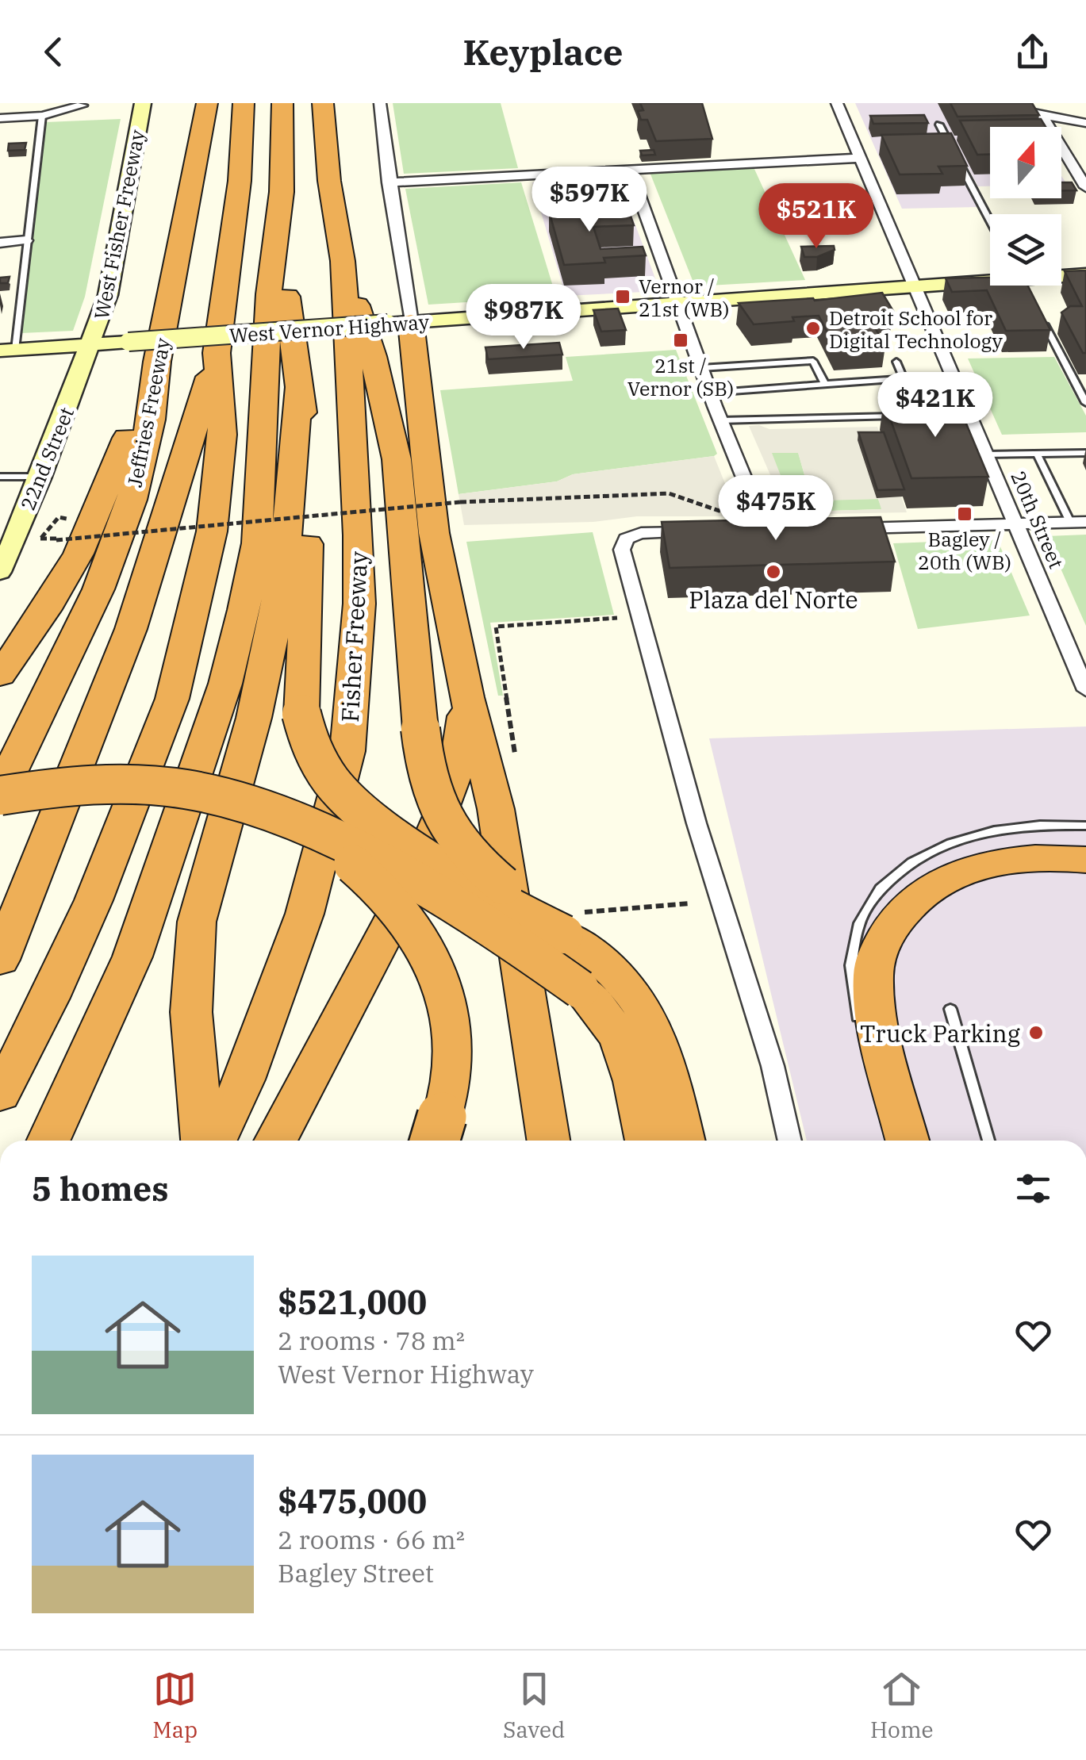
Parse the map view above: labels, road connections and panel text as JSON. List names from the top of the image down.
{
  "streets": {
    "highway": ["Jeffries Freeway", "Fisher Freeway"],
    "street": [
      "West Fisher Freeway",
      "West Vernor Highway",
      "22nd Street",
      "20th Street"
    ]
  },
  "crossings": [
    ["West Fisher Freeway", "West Vernor Highway"],
    ["West Fisher Freeway", "22nd Street"],
    ["West Vernor Highway", "22nd Street"],
    ["West Vernor Highway", "20th Street"]
  ],
  "places": {
    "transit": ["Vernor / 21st (WB)", "21st / Vernor (SB)", "Bagley / 20th (WB)"],
    "other": ["Detroit School for Digital Technology", "Plaza del Norte", "Truck Parking"]
  },
  "north": "top",
  "page": {
    "header": "Keyplace",
    "price": [
      "$597K",
      "$521K",
      "$987K",
      "$421K",
      "$475K"
    ],
    "heading": "5 homes",
    "list": [
      {
        "name": "$521,000",
        "note": "2 rooms · 78 m² · West Vernor Highway"
      },
      {
        "name": "$475,000",
        "note": "2 rooms · 66 m² · Bagley Street"
      }
    ],
    "tabs": ["Map", "Saved", "Home"]
  }
}
